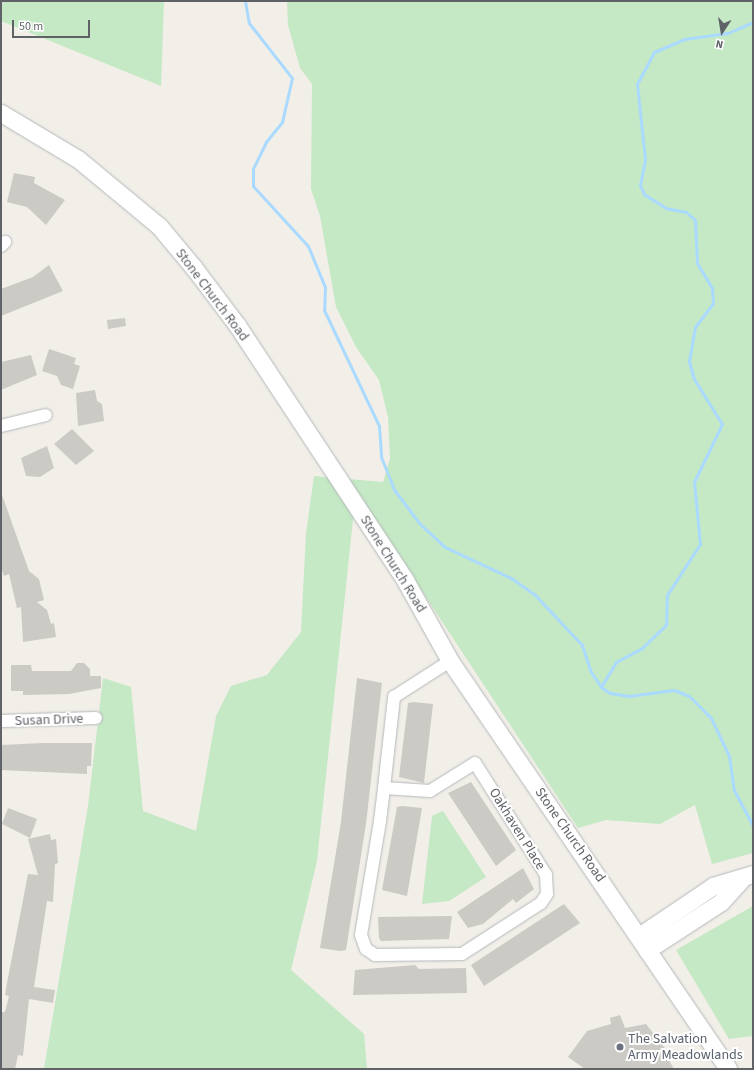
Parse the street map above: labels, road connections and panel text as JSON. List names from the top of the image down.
{
  "streets": {
    "main road": ["Stone Church Road"],
    "street": ["Susan Drive", "Oakhaven Place"]
  },
  "crossings": [
    ["Stone Church Road", "Oakhaven Place"]
  ],
  "places": ["The Salvation Army Meadowlands"],
  "scale_bar": "50 m",
  "north": "bottom"
}
